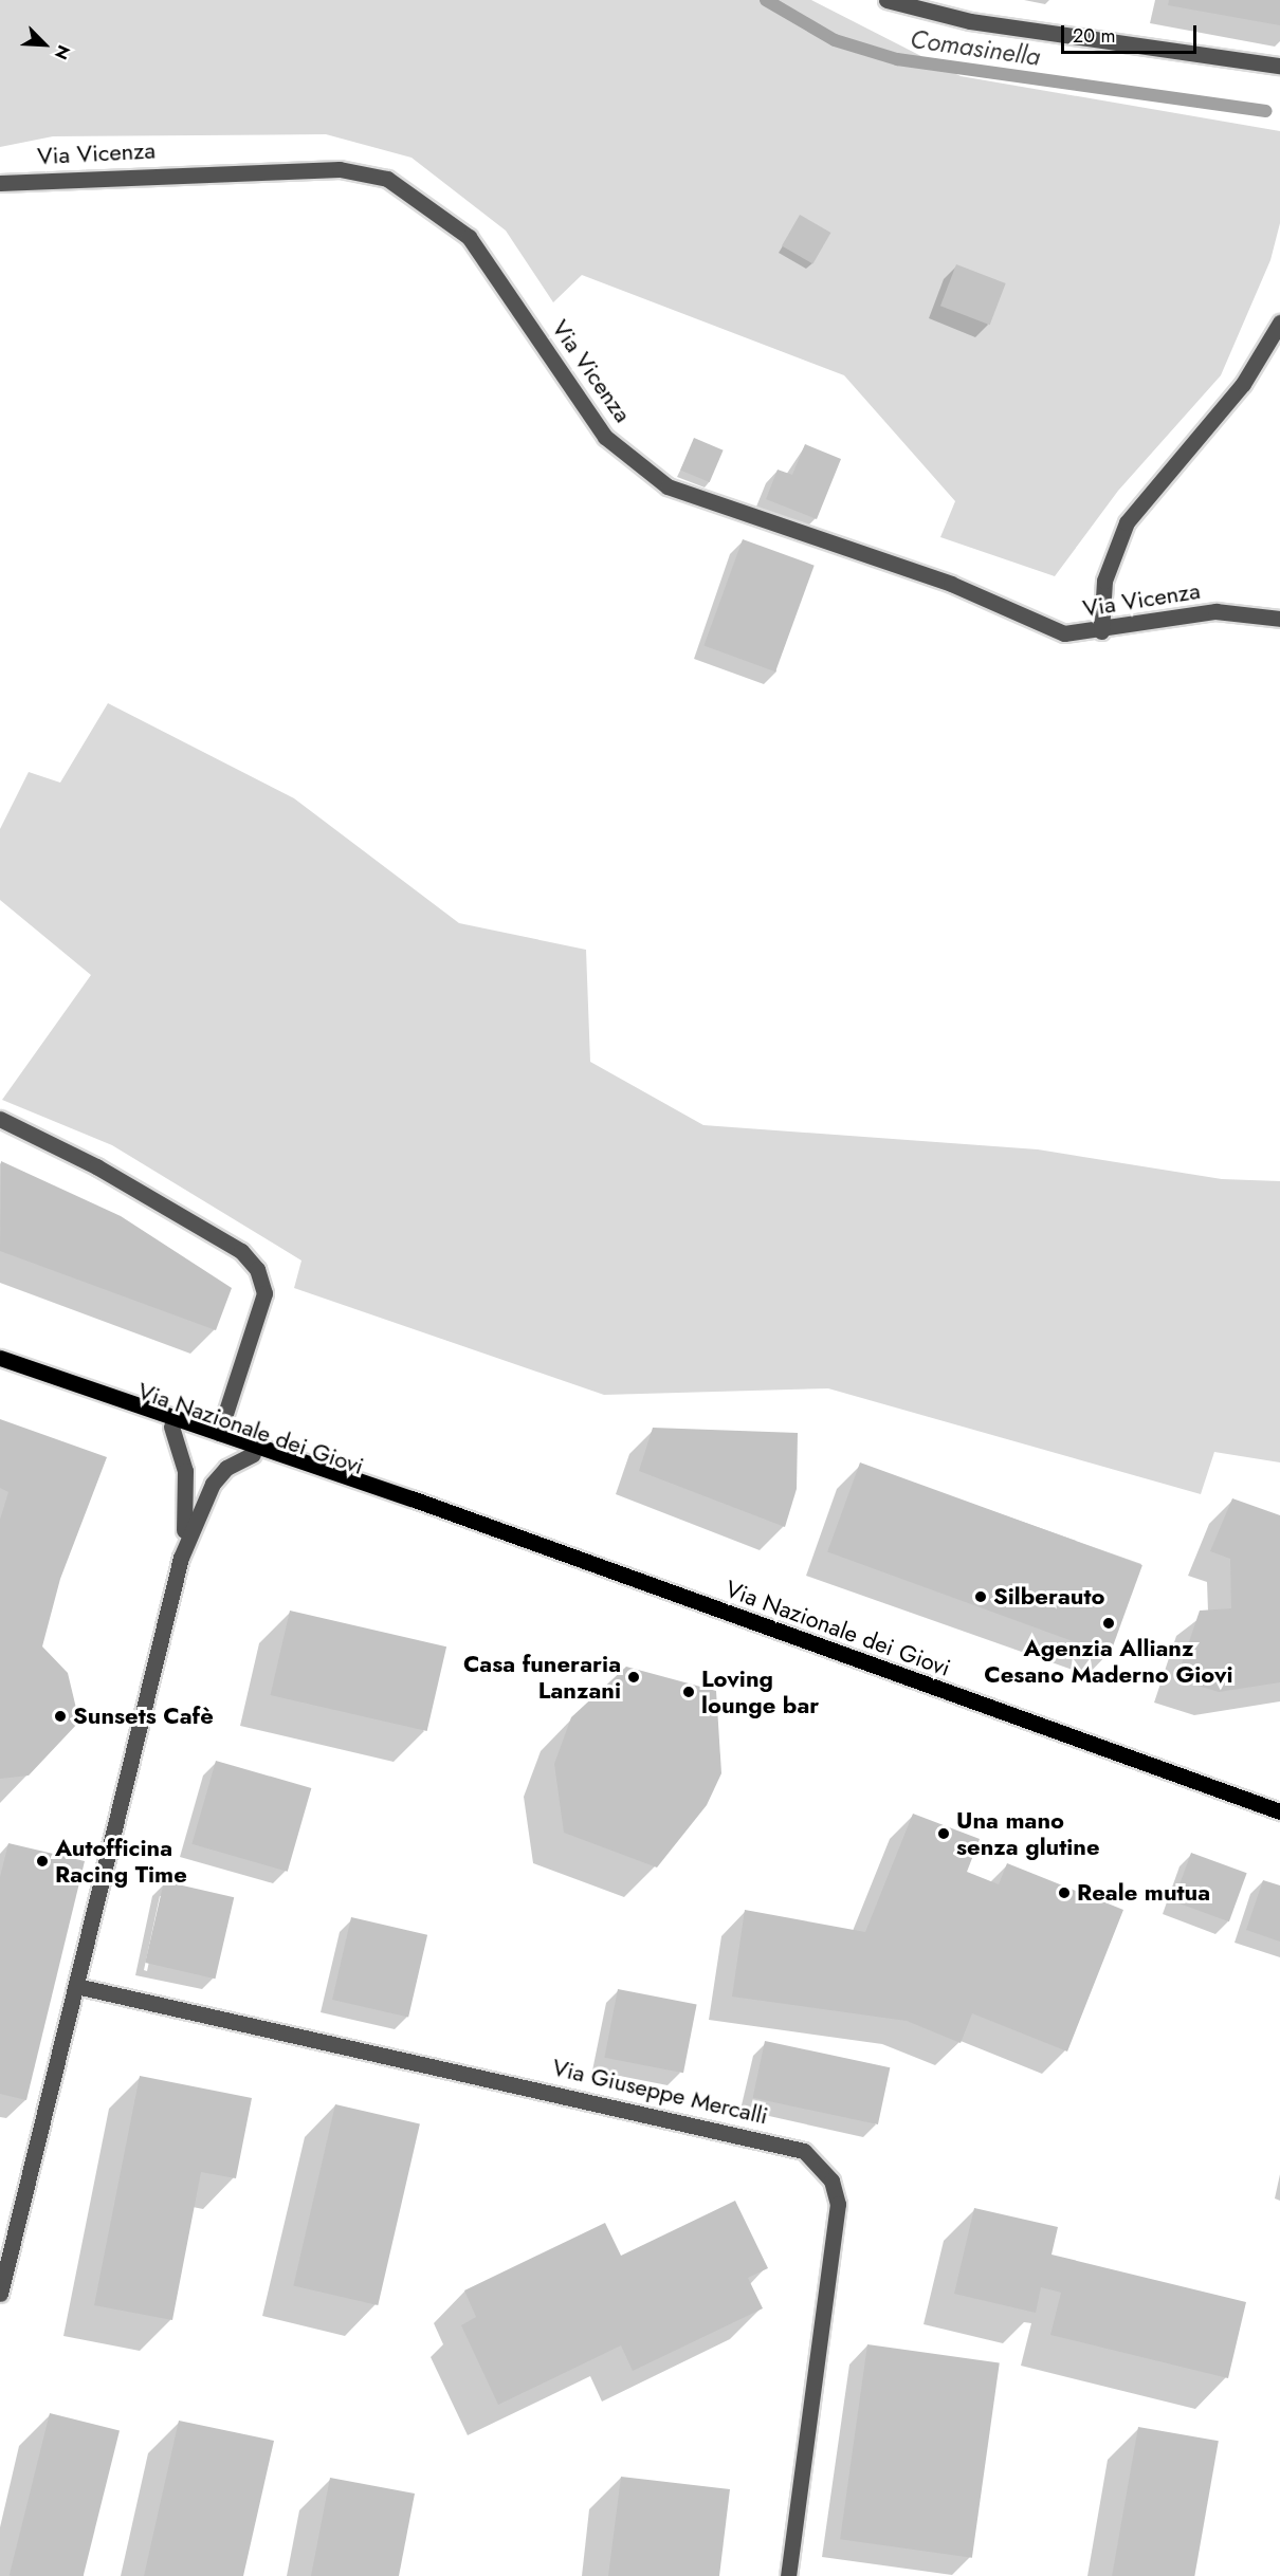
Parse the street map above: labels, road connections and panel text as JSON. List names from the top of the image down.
{
  "streets": {
    "main road": ["Via Nazionale dei Giovi"],
    "street": ["Via Vicenza", "Via Giuseppe Mercalli"]
  },
  "water": ["Comasinella"],
  "places": [
    "Silberauto",
    "Agenzia Allianz Cesano Maderno Giovi",
    "Casa funeraria Lanzani",
    "Loving lounge bar",
    "Sunsets Cafè",
    "Una mano senza glutine",
    "Autofficina Racing Time",
    "Reale mutua"
  ],
  "scale_bar": "20 m",
  "north": "bottom right"
}
